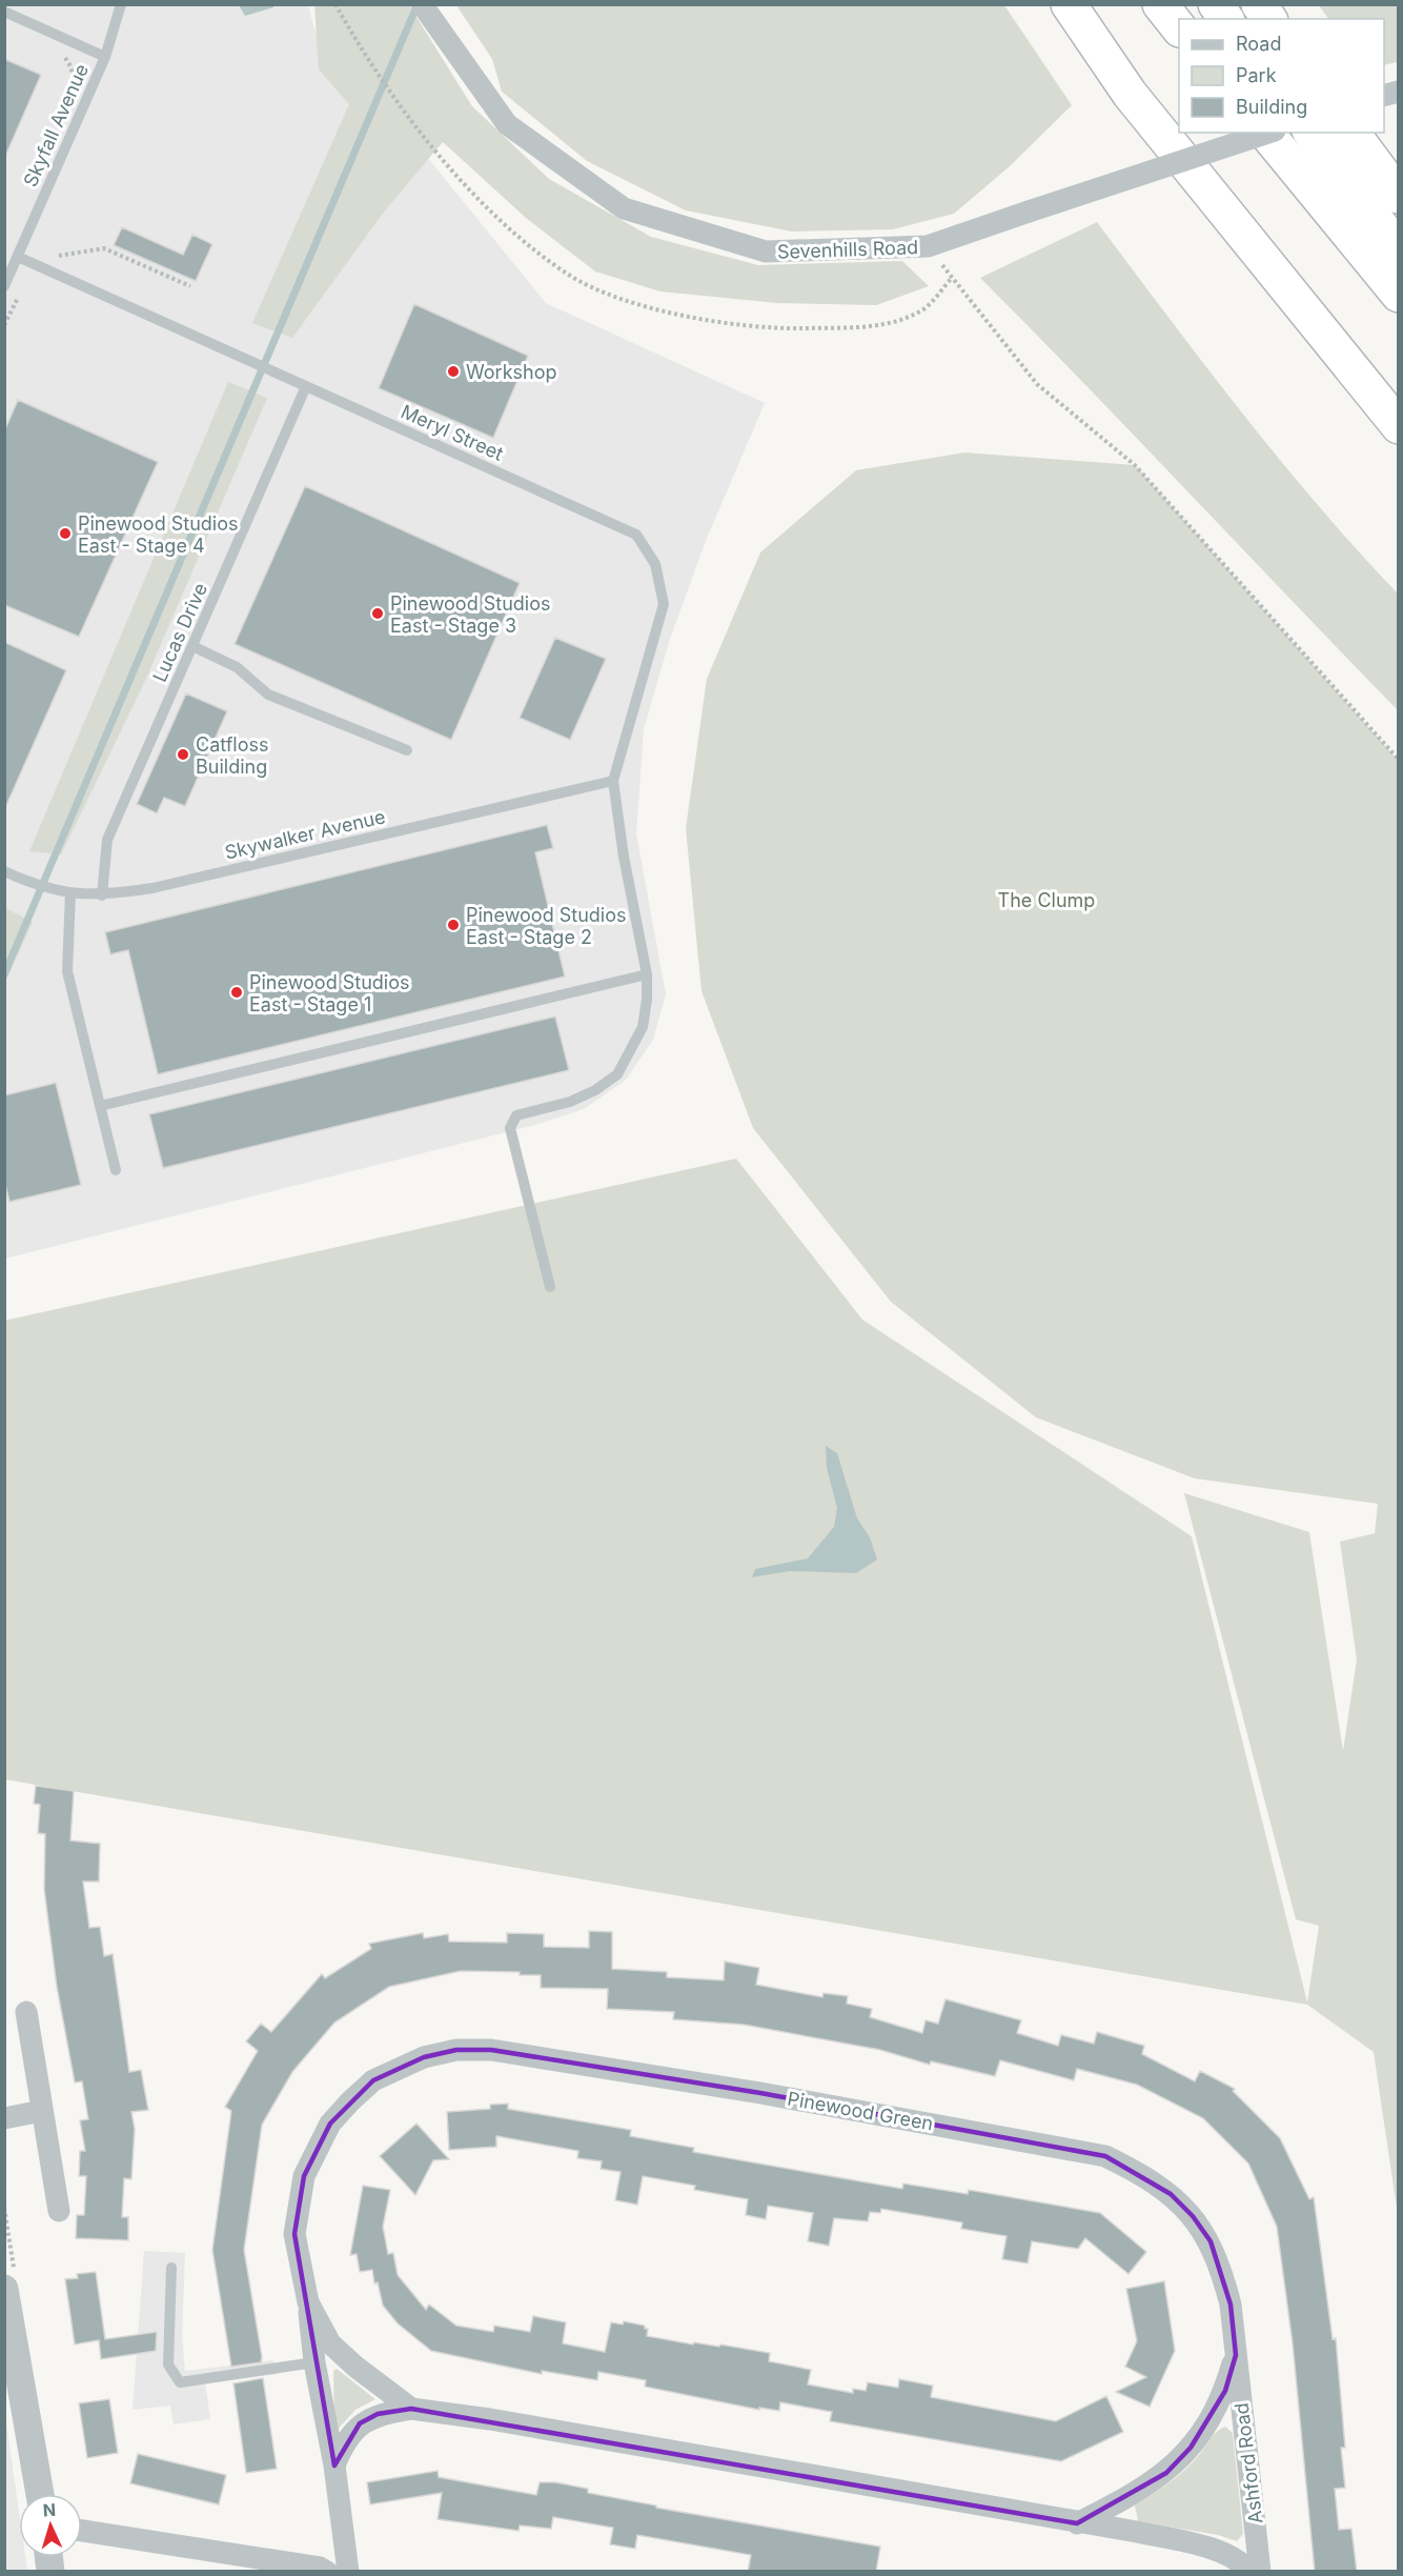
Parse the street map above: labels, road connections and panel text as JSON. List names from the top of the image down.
{
  "streets": {
    "street": ["Sevenhills Road", "Pinewood Green", "Ashford Road"],
    "lane": [
      "Skyfall Avenue",
      "Meryl Street",
      "Lucas Drive",
      "Skywalker Avenue"
    ]
  },
  "crossings": [
    ["Skyfall Avenue", "Meryl Street"],
    ["Meryl Street", "Lucas Drive"],
    ["Meryl Street", "Skywalker Avenue"],
    ["Lucas Drive", "Skywalker Avenue"],
    ["Pinewood Green", "Ashford Road"]
  ],
  "parks": ["The Clump"],
  "places": [
    "Workshop",
    "Pinewood Studios East - Stage 4",
    "Pinewood Studios East - Stage 3",
    "Catfloss Building",
    "Pinewood Studios East - Stage 2",
    "Pinewood Studios East - Stage 1"
  ],
  "legend": ["Road", "Park", "Building"],
  "north": "top"
}
